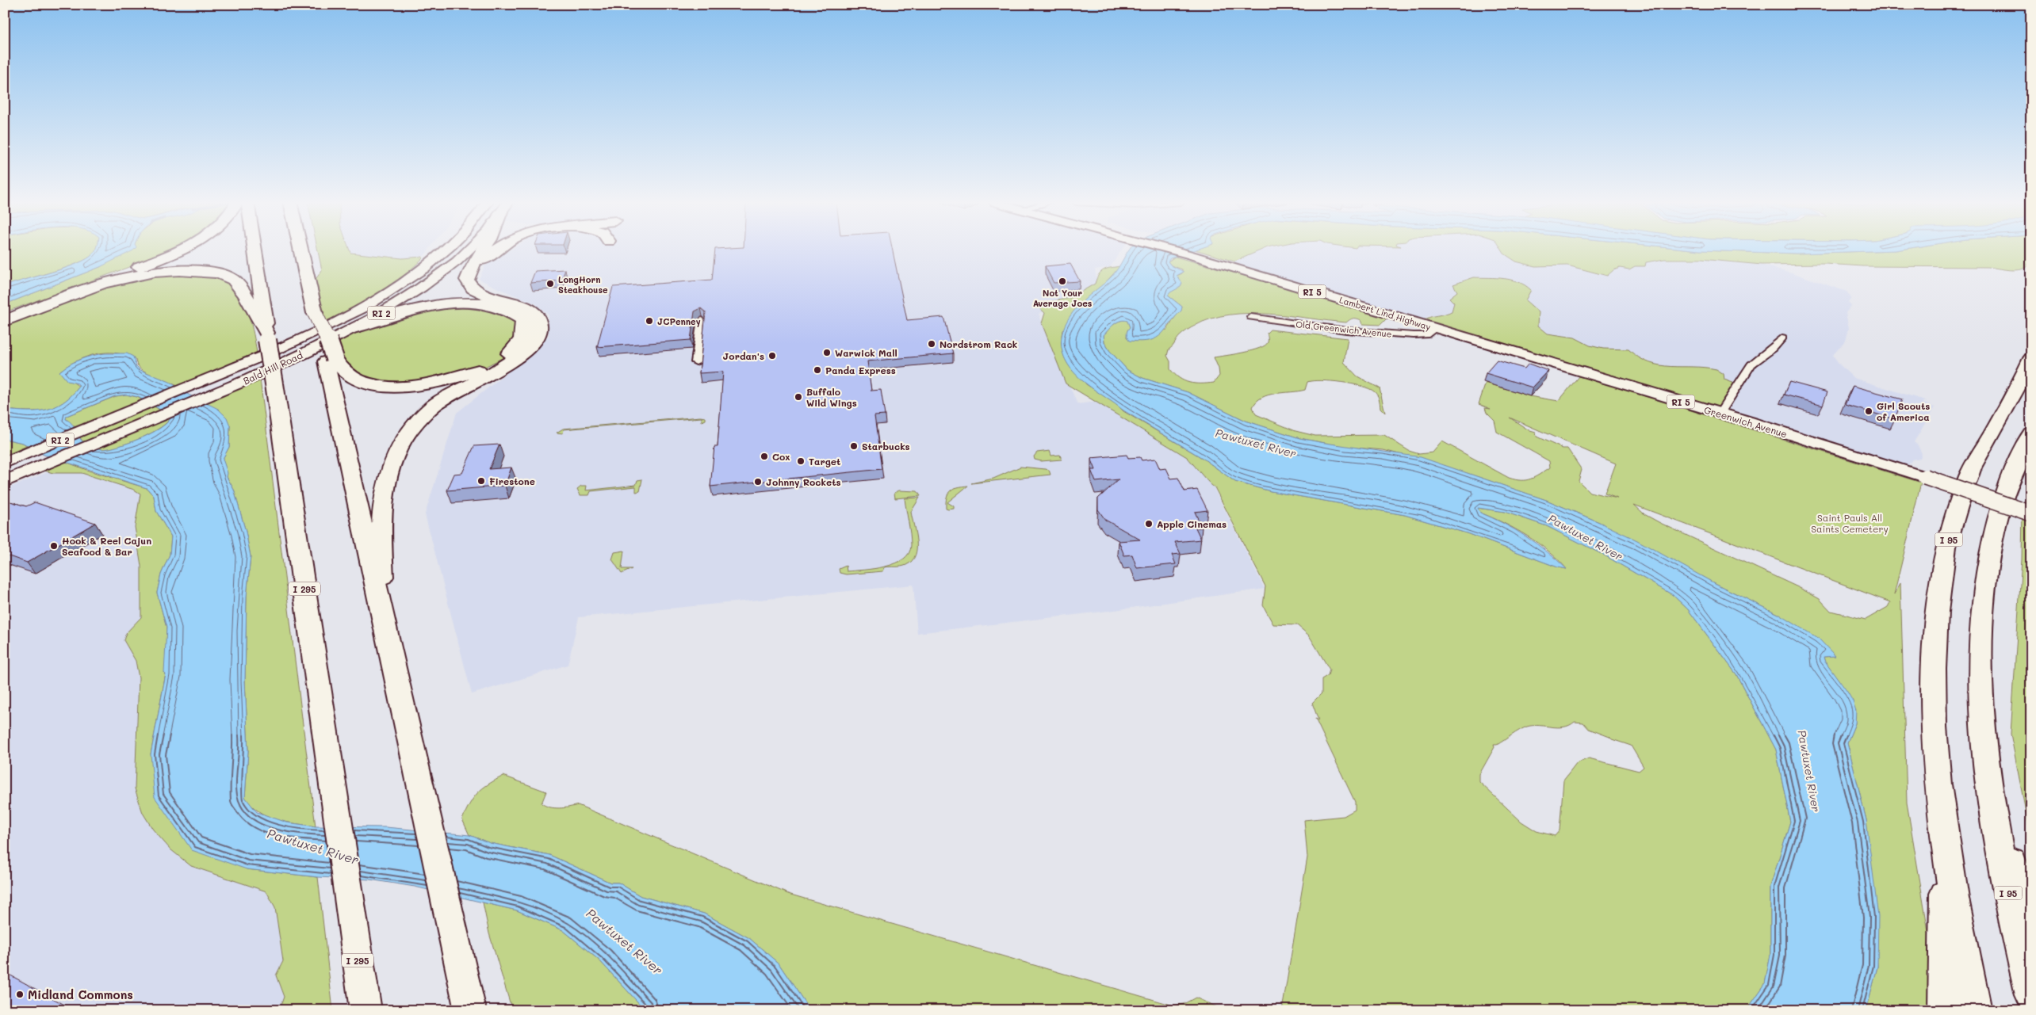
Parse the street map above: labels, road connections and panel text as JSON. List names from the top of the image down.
{
  "streets": {
    "highway": ["I 95", "I 295"],
    "main road": [
      "RI 5",
      "RI 2",
      "Lambert Lind Highway",
      "Bald Hill Road",
      "Greenwich Avenue"
    ],
    "street": ["Old Greenwich Avenue"]
  },
  "crossings": [
    ["Lambert Lind Highway", "Old Greenwich Avenue"],
    ["Lambert Lind Highway", "Greenwich Avenue"],
    ["Old Greenwich Avenue", "Greenwich Avenue"]
  ],
  "water": ["Pawtuxet River"],
  "parks": ["Saint Pauls All Saints Cemetery"],
  "places": [
    "Not Your Average Joes",
    "LongHorn Steakhouse",
    "JCPenney",
    "Nordstrom Rack",
    "Warwick Mall",
    "Jordan's",
    "Panda Express",
    "Buffalo Wild Wings",
    "Girl Scouts of America",
    "Starbucks",
    "Cox",
    "Target",
    "Firestone",
    "Johnny Rockets",
    "Apple Cinemas",
    "Hook & Reel Cajun Seafood & Bar",
    "Midland Commons"
  ]
}
